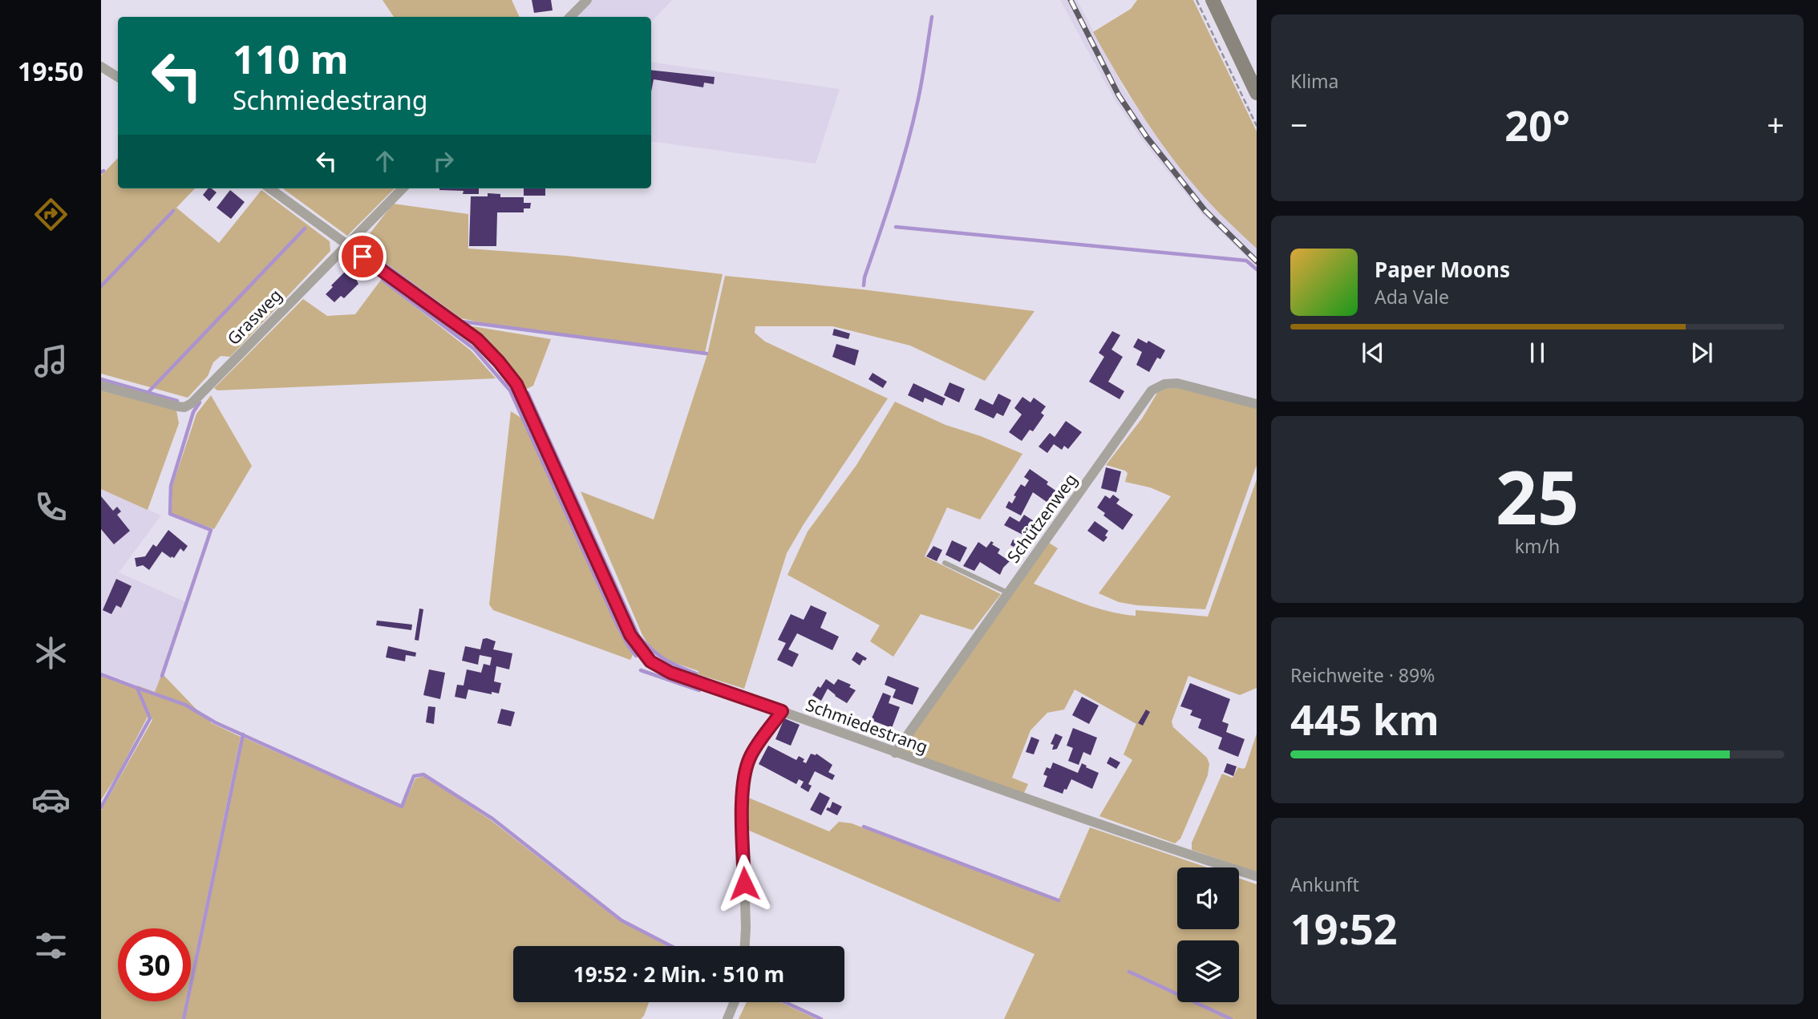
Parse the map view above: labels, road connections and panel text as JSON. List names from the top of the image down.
{
  "streets": {
    "street": ["Grasweg", "Schützenweg", "Schmiedestrang"]
  },
  "crossings": [
    ["Grasweg", "Schmiedestrang"],
    ["Schützenweg", "Schmiedestrang"]
  ],
  "page": {
    "tabs": "19:50",
    "tile": [
      "Klima",
      ["25", "km/h"],
      ["Reichweite · 89%", "445 km"],
      ["Ankunft", "19:52"]
    ],
    "turn": ["110 m", "Schmiedestrang"],
    "heat": ["−", "20°", "+"],
    "song": ["Paper Moons", "Ada Vale"],
    "limit": "30",
    "trip": "19:52 · 2 Min. · 510 m"
  }
}
